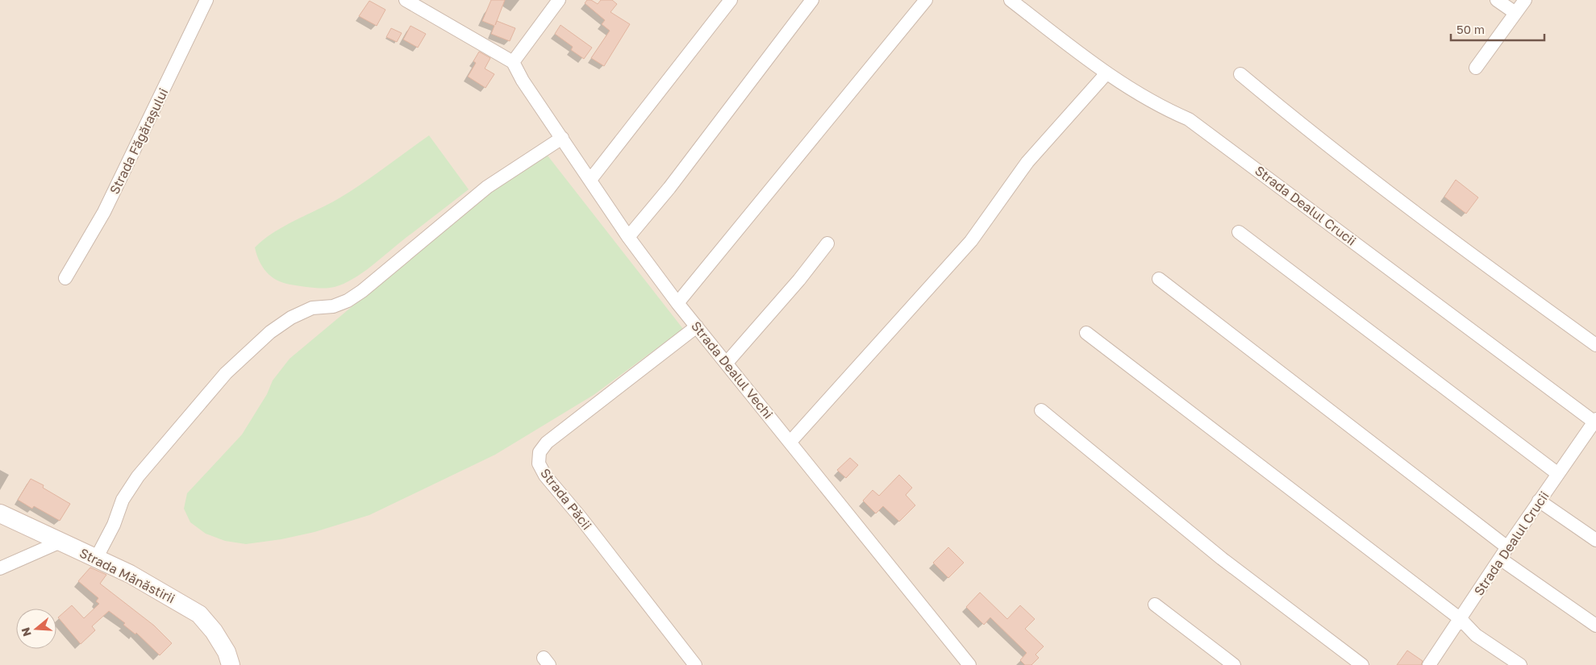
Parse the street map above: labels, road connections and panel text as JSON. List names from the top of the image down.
{
  "streets": {
    "street": [
      "Strada Făgărașului",
      "Strada Dealul Crucii",
      "Strada Dealul Vechi",
      "Strada Păcii",
      "Strada Mănăstirii"
    ]
  },
  "crossings": [
    ["Strada Dealul Vechi", "Strada Păcii"]
  ],
  "scale_bar": "50 m",
  "north": "left"
}
